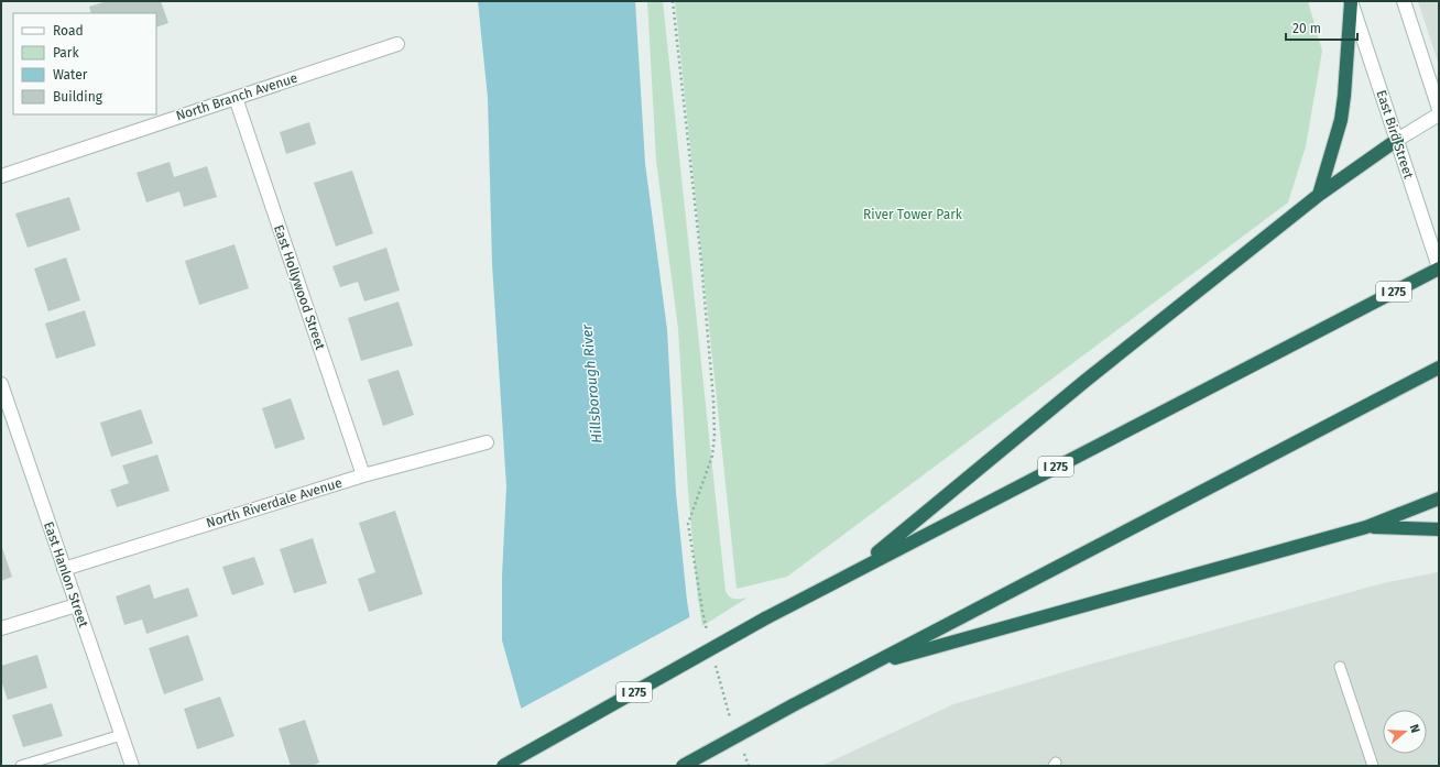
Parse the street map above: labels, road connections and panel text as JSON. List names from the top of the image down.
{
  "streets": {
    "highway": ["I 275"],
    "street": [
      "North Branch Avenue",
      "East Bird Street",
      "East Hollywood Street",
      "North Riverdale Avenue",
      "East Hanlon Street"
    ]
  },
  "crossings": [
    ["North Branch Avenue", "East Hollywood Street"],
    ["East Bird Street", "I 275"],
    ["East Hollywood Street", "North Riverdale Avenue"],
    ["North Riverdale Avenue", "East Hanlon Street"]
  ],
  "water": ["Hillsborough River"],
  "parks": ["River Tower Park"],
  "legend": [
    "Road",
    "Park",
    "Water",
    "Building"
  ],
  "scale_bar": "20 m",
  "north": "right"
}
